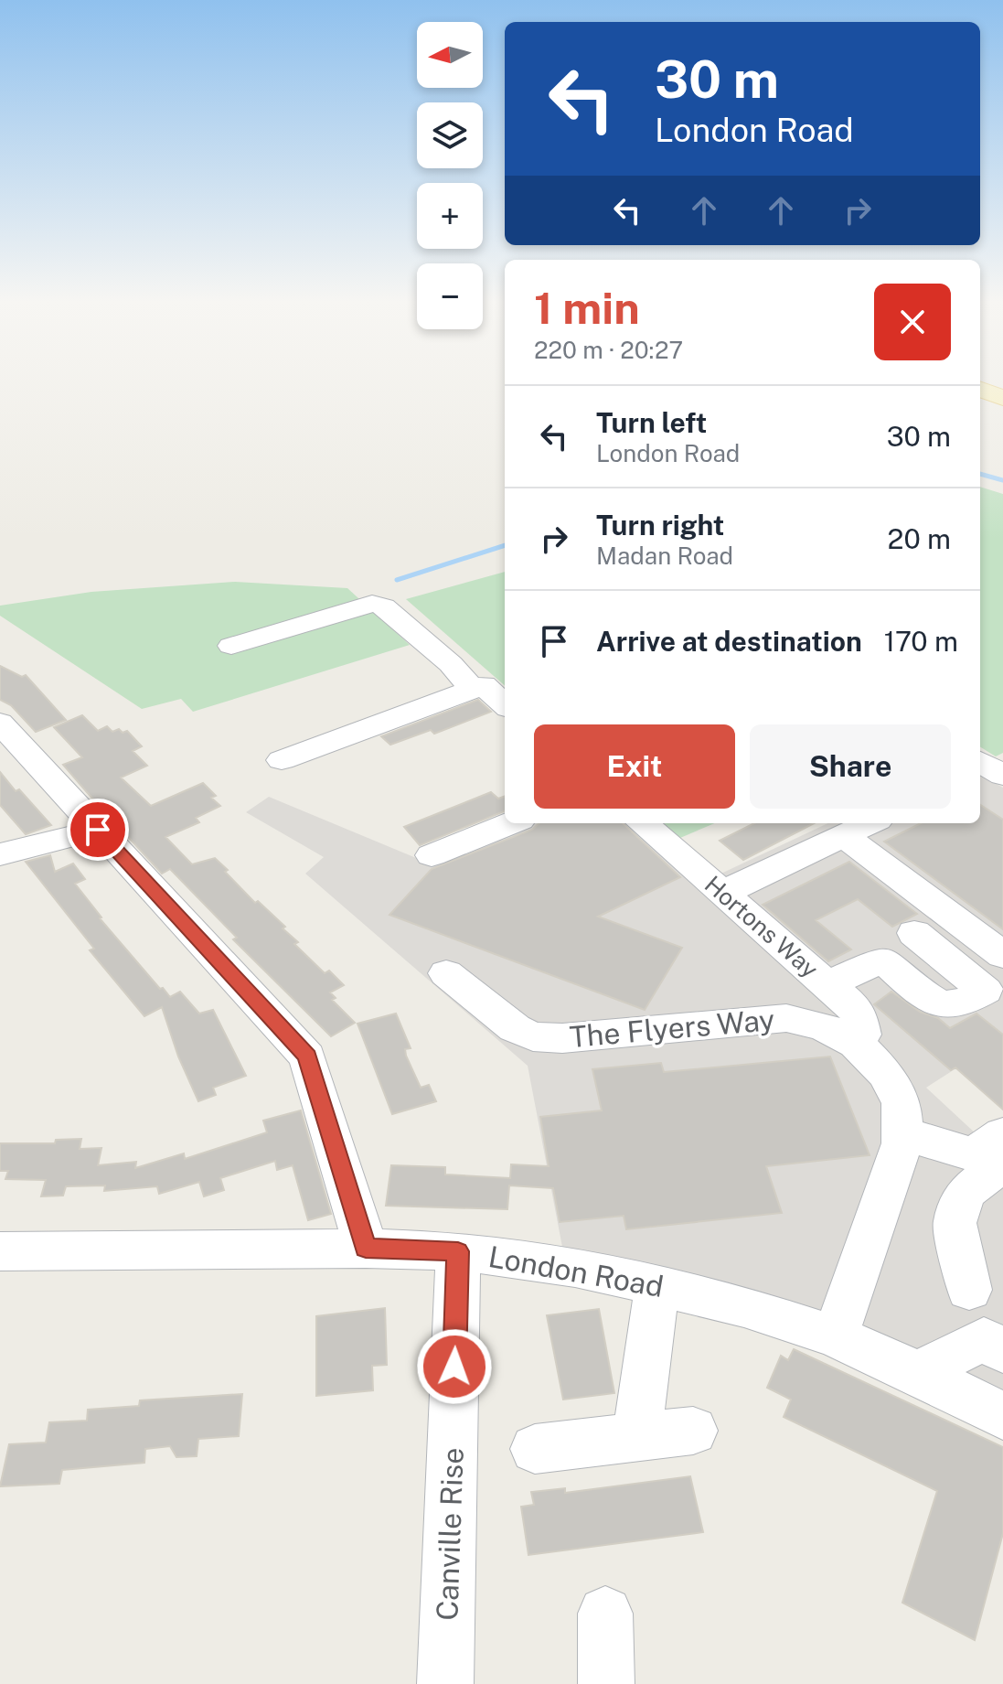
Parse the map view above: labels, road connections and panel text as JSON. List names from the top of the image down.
{
  "streets": {
    "street": [
      "Hortons Way",
      "The Flyers Way",
      "London Road",
      "Canville Rise"
    ]
  },
  "crossings": [
    ["Hortons Way", "The Flyers Way"],
    ["The Flyers Way", "London Road"],
    ["London Road", "Canville Rise"]
  ],
  "north": "left",
  "page": {
    "map_buttons": ["+", "−"],
    "turn": ["30 m", "London Road"],
    "heading": ["1 min", "220 m · 20:27"],
    "list": [
      {
        "name": "Turn left",
        "note": "London Road",
        "value": "30 m"
      },
      {
        "name": "Turn right",
        "note": "Madan Road",
        "value": "20 m"
      },
      {
        "name": "Arrive at destination",
        "value": "170 m"
      }
    ],
    "buttons": ["Exit", "Share"]
  }
}
